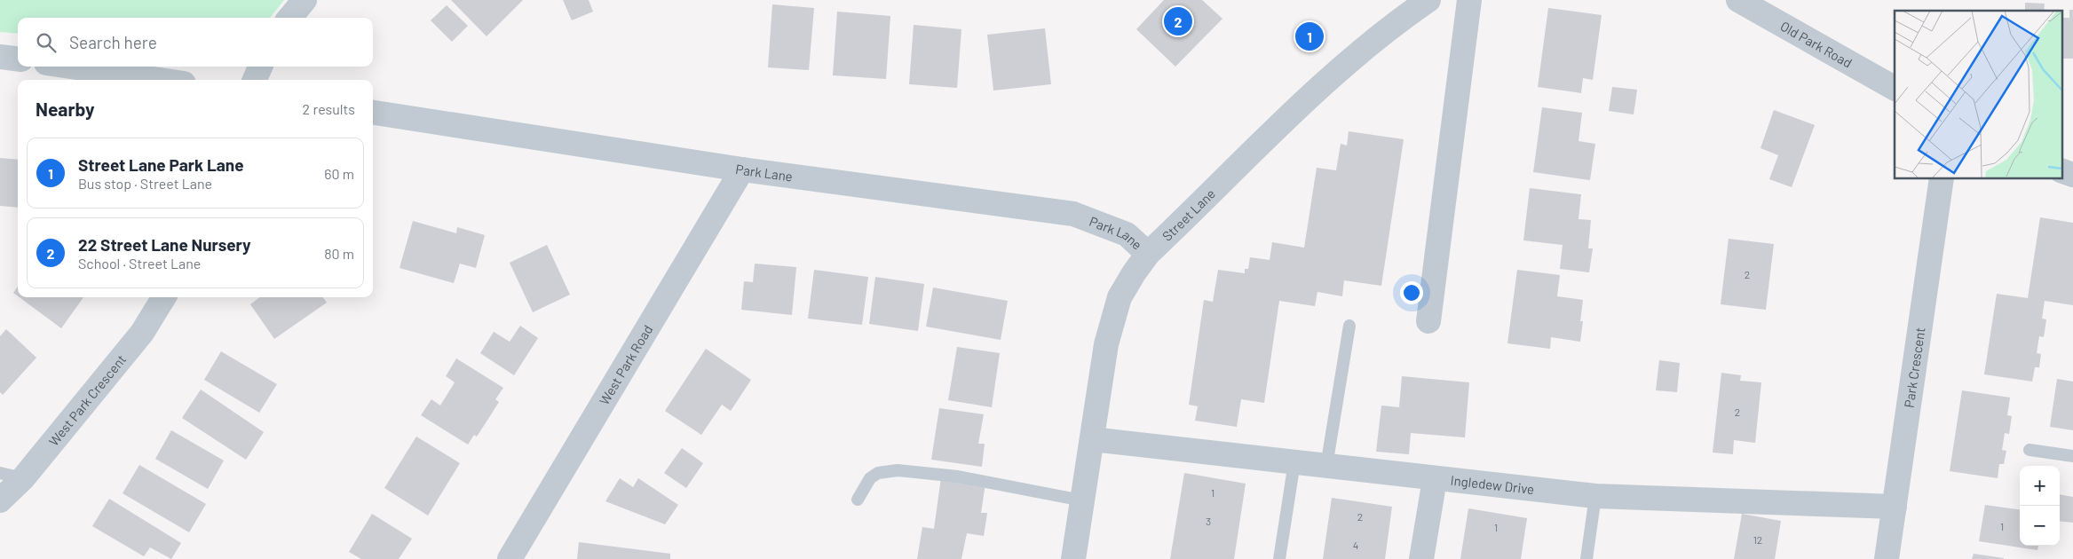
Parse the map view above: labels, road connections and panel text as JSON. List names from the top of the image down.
{
  "streets": {
    "street": [
      "Old Park Road",
      "Park Lane",
      "Street Lane",
      "West Park Road",
      "Park Crescent",
      "West Park Crescent",
      "Ingledew Drive"
    ]
  },
  "crossings": [
    ["Park Lane", "Street Lane"],
    ["Park Lane", "West Park Road"],
    ["Street Lane", "Ingledew Drive"],
    ["Park Crescent", "Ingledew Drive"]
  ],
  "house_numbers": [
    "2",
    "2",
    "1",
    "2",
    "3",
    "1",
    "1",
    "12",
    "4"
  ],
  "page": {
    "pins": ["2", "1"],
    "search": "Search here",
    "heading": ["Nearby", "2 results"],
    "list": [
      {
        "mark": "1",
        "name": "Street Lane Park Lane",
        "note": "Bus stop · Street Lane",
        "value": "60 m"
      },
      {
        "mark": "2",
        "name": "22 Street Lane Nursery",
        "note": "School · Street Lane",
        "value": "80 m"
      }
    ],
    "map_buttons": ["+", "−"]
  }
}
